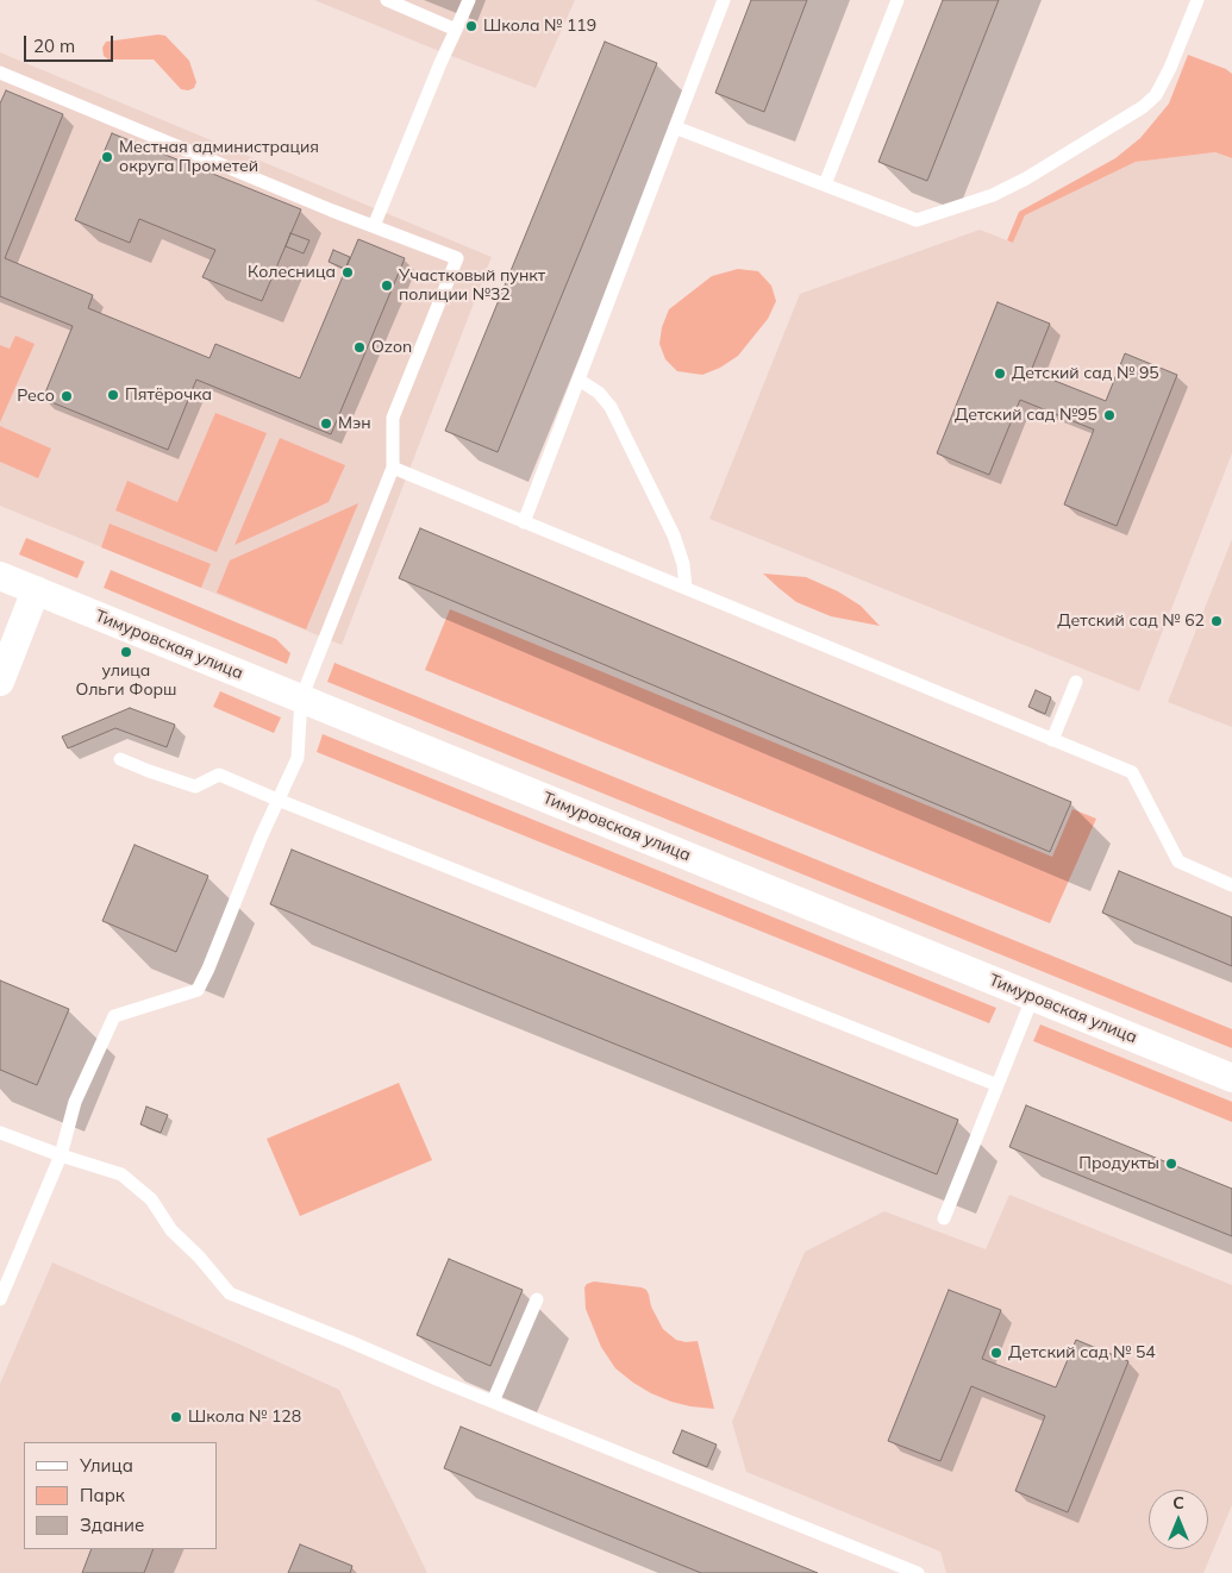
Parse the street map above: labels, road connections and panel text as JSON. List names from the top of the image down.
{
  "streets": {
    "street": ["Тимуровская улица"]
  },
  "places": [
    "Школа № 119",
    "Местная администрация округа Прометей",
    "Колесница",
    "Участковый пункт полиции №32",
    "Ozon",
    "Детский сад № 95",
    "Пятёрочка",
    "Ресо",
    "Детский сад №95",
    "Мэн",
    "Детский сад № 62",
    "улица Ольги Форш",
    "Продукты",
    "Детский сад № 54",
    "Школа № 128"
  ],
  "legend": ["Улица", "Парк", "Здание"],
  "scale_bar": "20 m",
  "north": "top"
}
